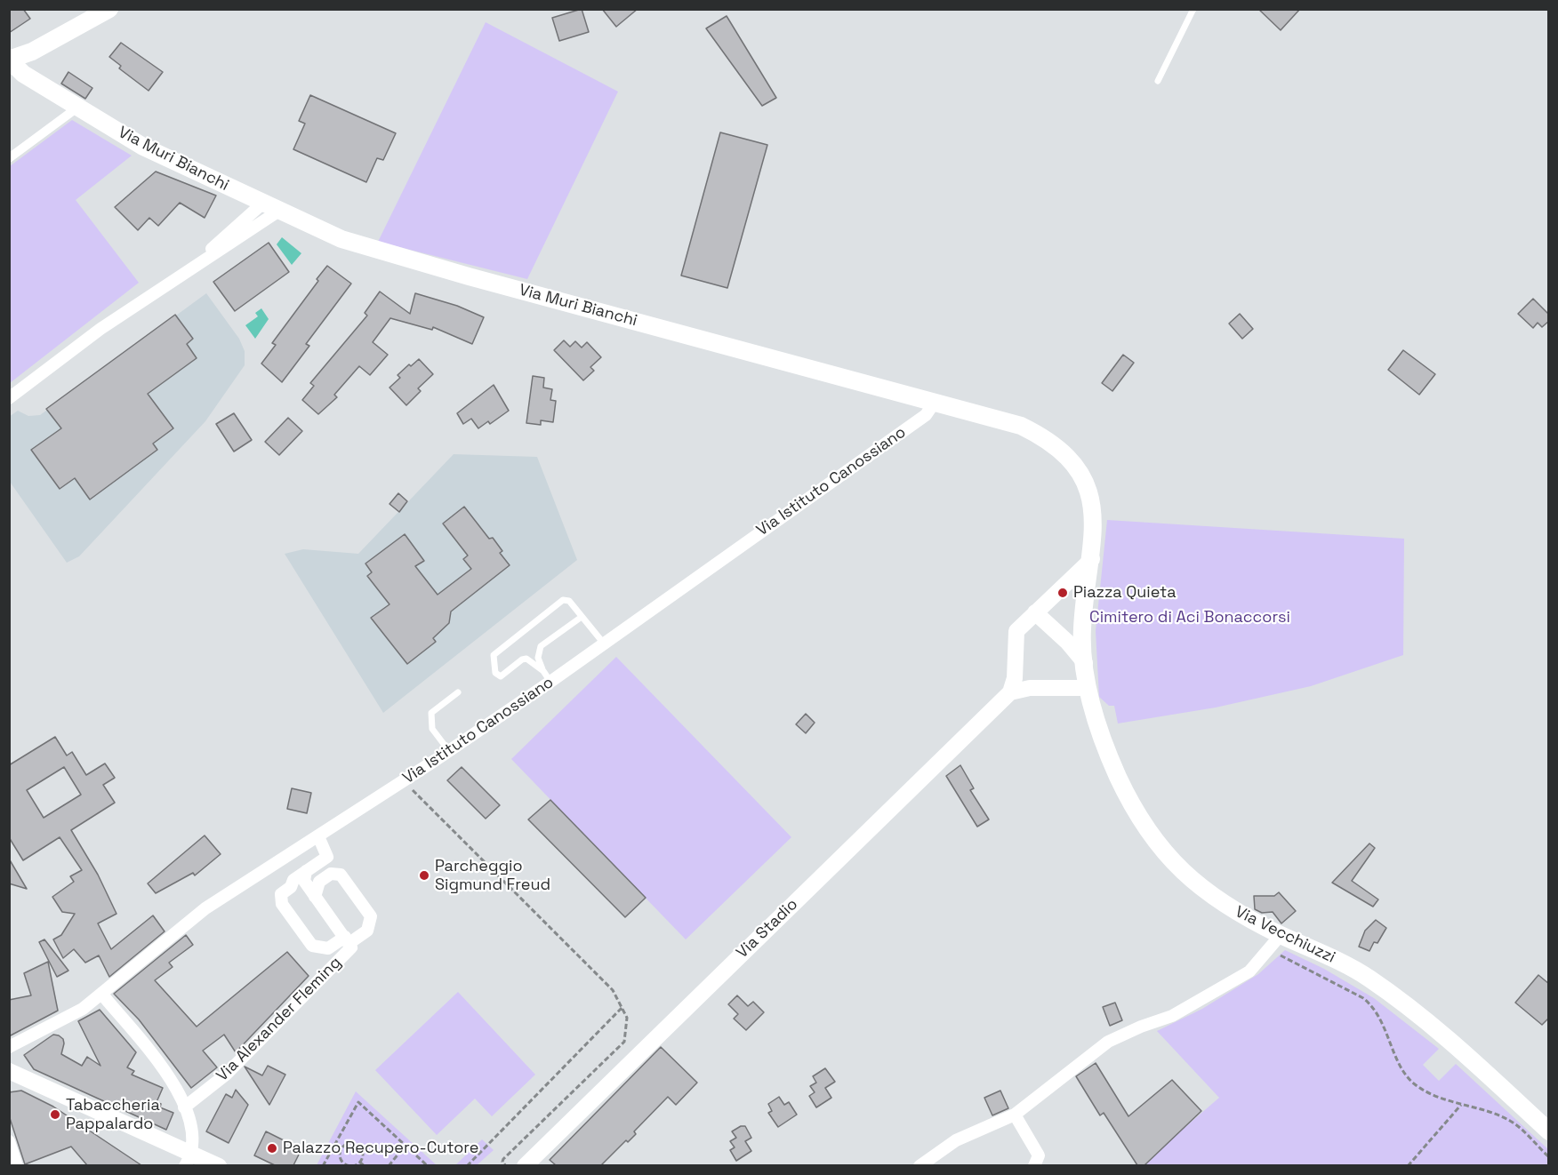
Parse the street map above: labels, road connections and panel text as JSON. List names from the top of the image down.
{
  "streets": {
    "main road": ["Via Muri Bianchi", "Via Vecchiuzzi"],
    "street": ["Via Istituto Canossiano", "Via Stadio", "Via Alexander Fleming"]
  },
  "crossings": [
    ["Via Muri Bianchi", "Via Istituto Canossiano"],
    ["Via Muri Bianchi", "Via Vecchiuzzi"]
  ],
  "parks": ["Cimitero di Aci Bonaccorsi"],
  "places": [
    "Piazza Quieta",
    "Parcheggio Sigmund Freud",
    "Tabaccheria Pappalardo",
    "Palazzo Recupero-Cutore"
  ]
}
